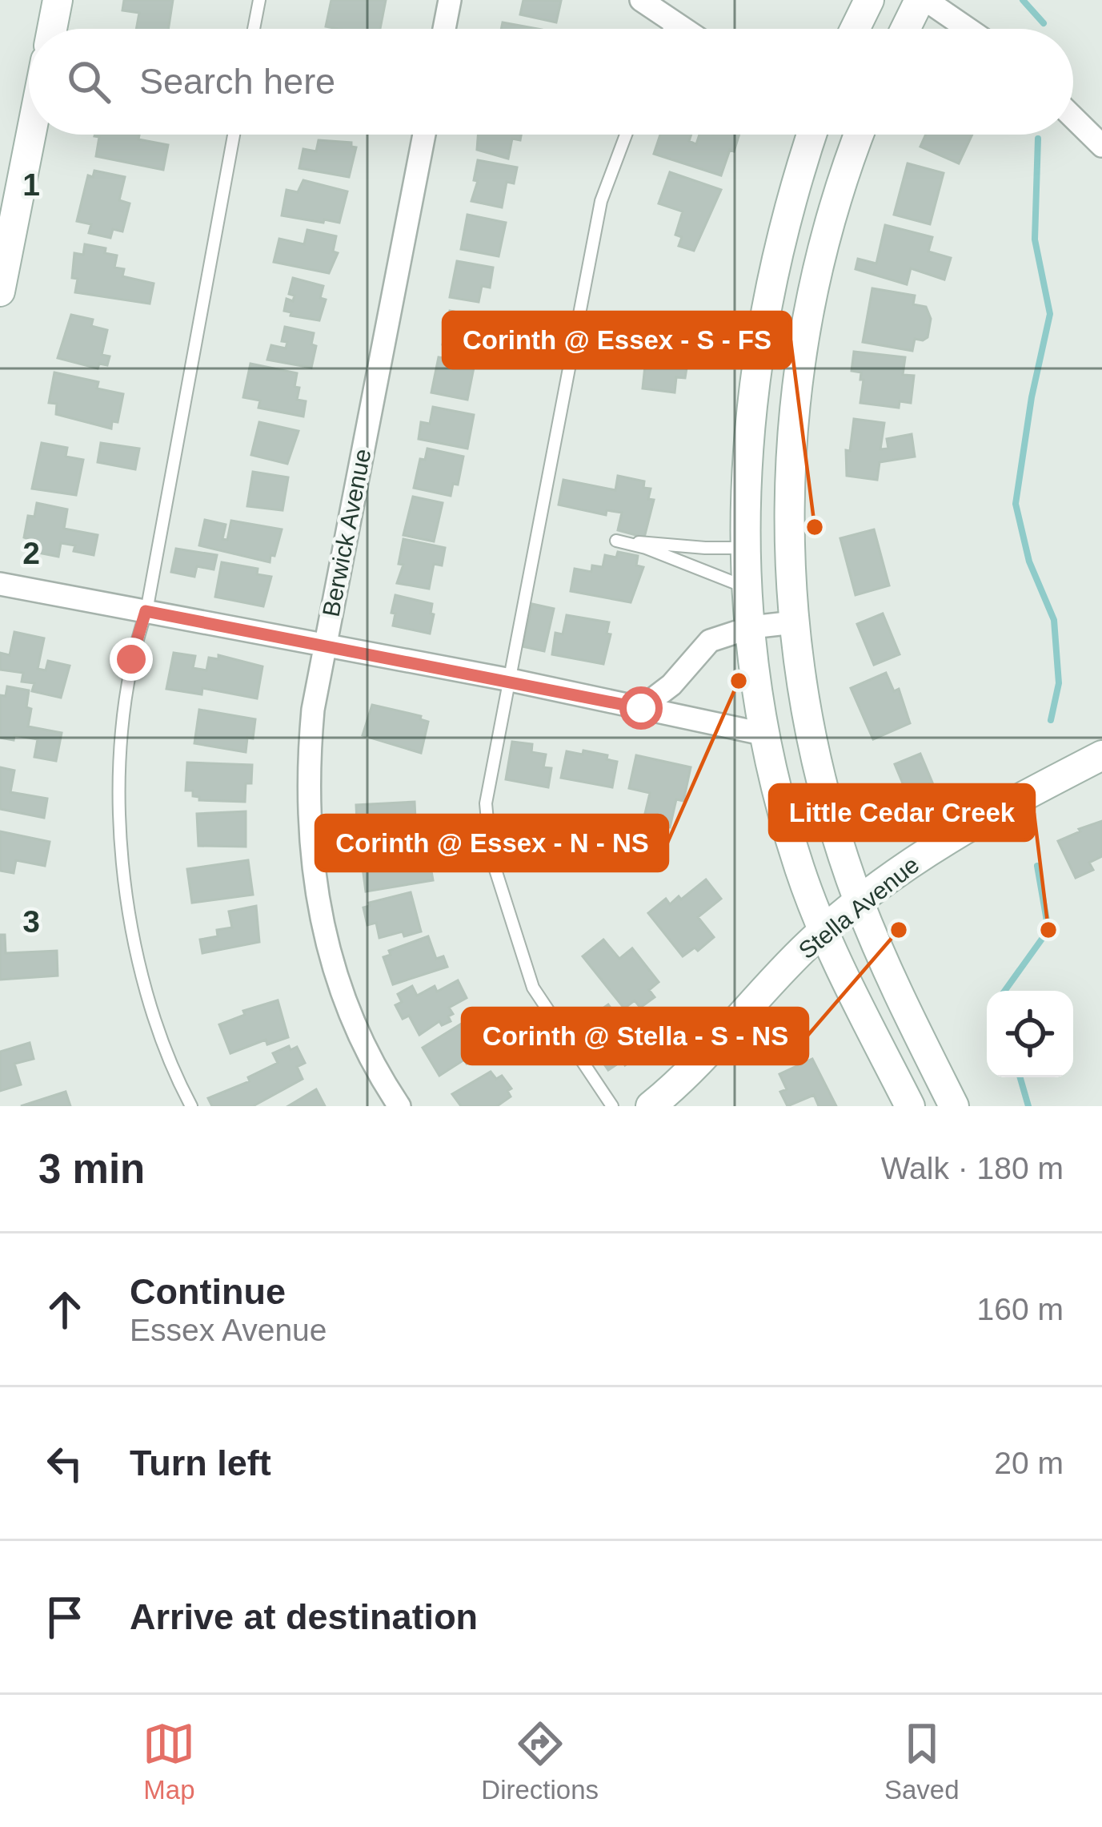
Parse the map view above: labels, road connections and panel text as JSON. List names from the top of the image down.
{
  "streets": {
    "main road": ["Stella Avenue"],
    "street": ["Berwick Avenue"]
  },
  "places": [
    "Corinth @ Essex - S - FS",
    "Corinth @ Essex - N - NS",
    "Corinth @ Stella - S - NS",
    "Little Cedar Creek"
  ],
  "page": {
    "search": "Search here",
    "heading": ["3 min", "Walk · 180 m"],
    "list": [
      ["Continue", "Essex Avenue", "160 m"],
      ["Turn left", "20 m"],
      "Arrive at destination"
    ],
    "nav": ["Map", "Directions", "Saved"]
  },
  "grid": {
    "rows": ["1", "2", "3"]
  }
}
